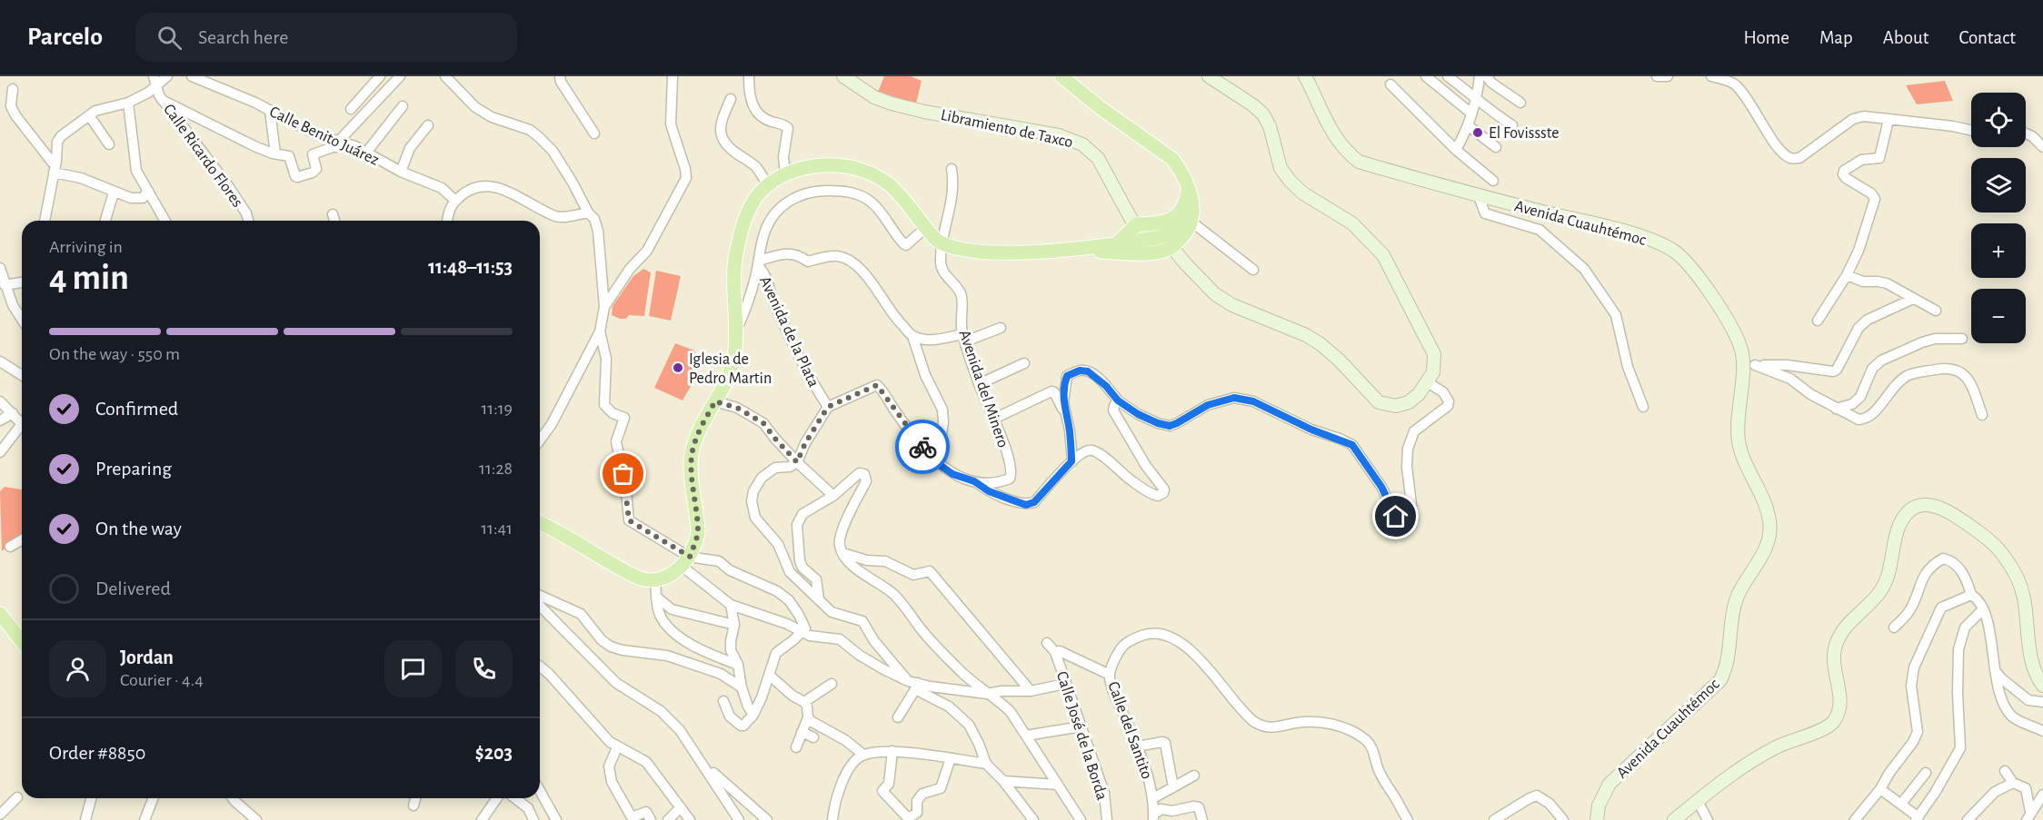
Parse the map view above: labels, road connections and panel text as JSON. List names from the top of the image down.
{
  "streets": {
    "main road": ["Libramiento de Taxco", "Avenida Cuauhtémoc"],
    "street": [
      "Calle Benito Juárez",
      "Calle Ricardo Flores",
      "Avenida de la Plata",
      "Avenida del Minero",
      "Calle del Santito",
      "Calle José de la Borda"
    ]
  },
  "crossings": [
    ["Avenida de la Plata", "Avenida del Minero"]
  ],
  "places": ["El Fovissste", "Iglesia de Pedro Martin"],
  "page": {
    "header": "Parcelo",
    "search": "Search here",
    "nav": [
      "Home",
      "Map",
      "About",
      "Contact"
    ],
    "map_buttons": ["+", "−"],
    "heading": ["4 min", "Arriving in", "11:48–11:53"],
    "panel": [
      "Jordan",
      "Courier · 4.4",
      "Order #8850",
      "$203"
    ],
    "bar": "On the way · 550 m",
    "list": [
      ["Confirmed", "11:19"],
      ["Preparing", "11:28"],
      ["On the way", "11:41"],
      "Delivered"
    ]
  }
}
